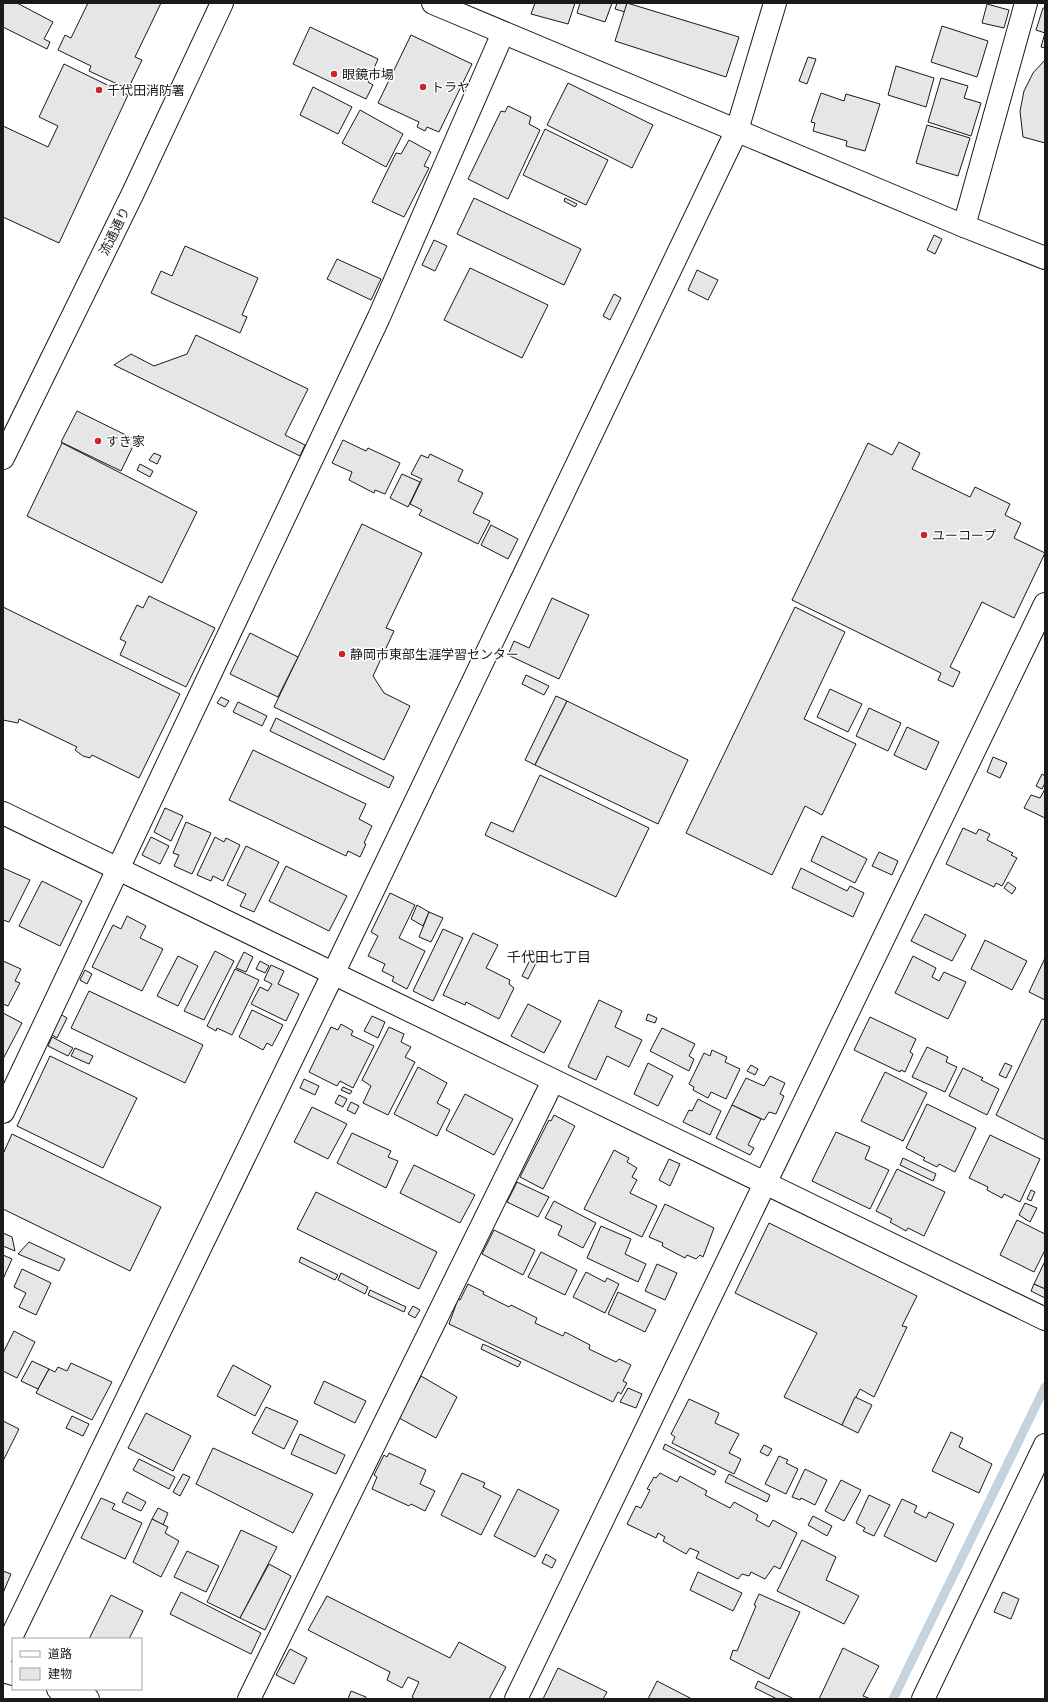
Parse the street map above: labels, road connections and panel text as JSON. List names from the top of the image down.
{
  "streets": {
    "street": ["流通通り"]
  },
  "districts": ["千代田七丁目"],
  "places": [
    "眼鏡市場",
    "トラヤ",
    "千代田消防署",
    "すき家",
    "ユーコープ",
    "静岡市東部生涯学習センター"
  ],
  "legend": ["道路", "建物"]
}
